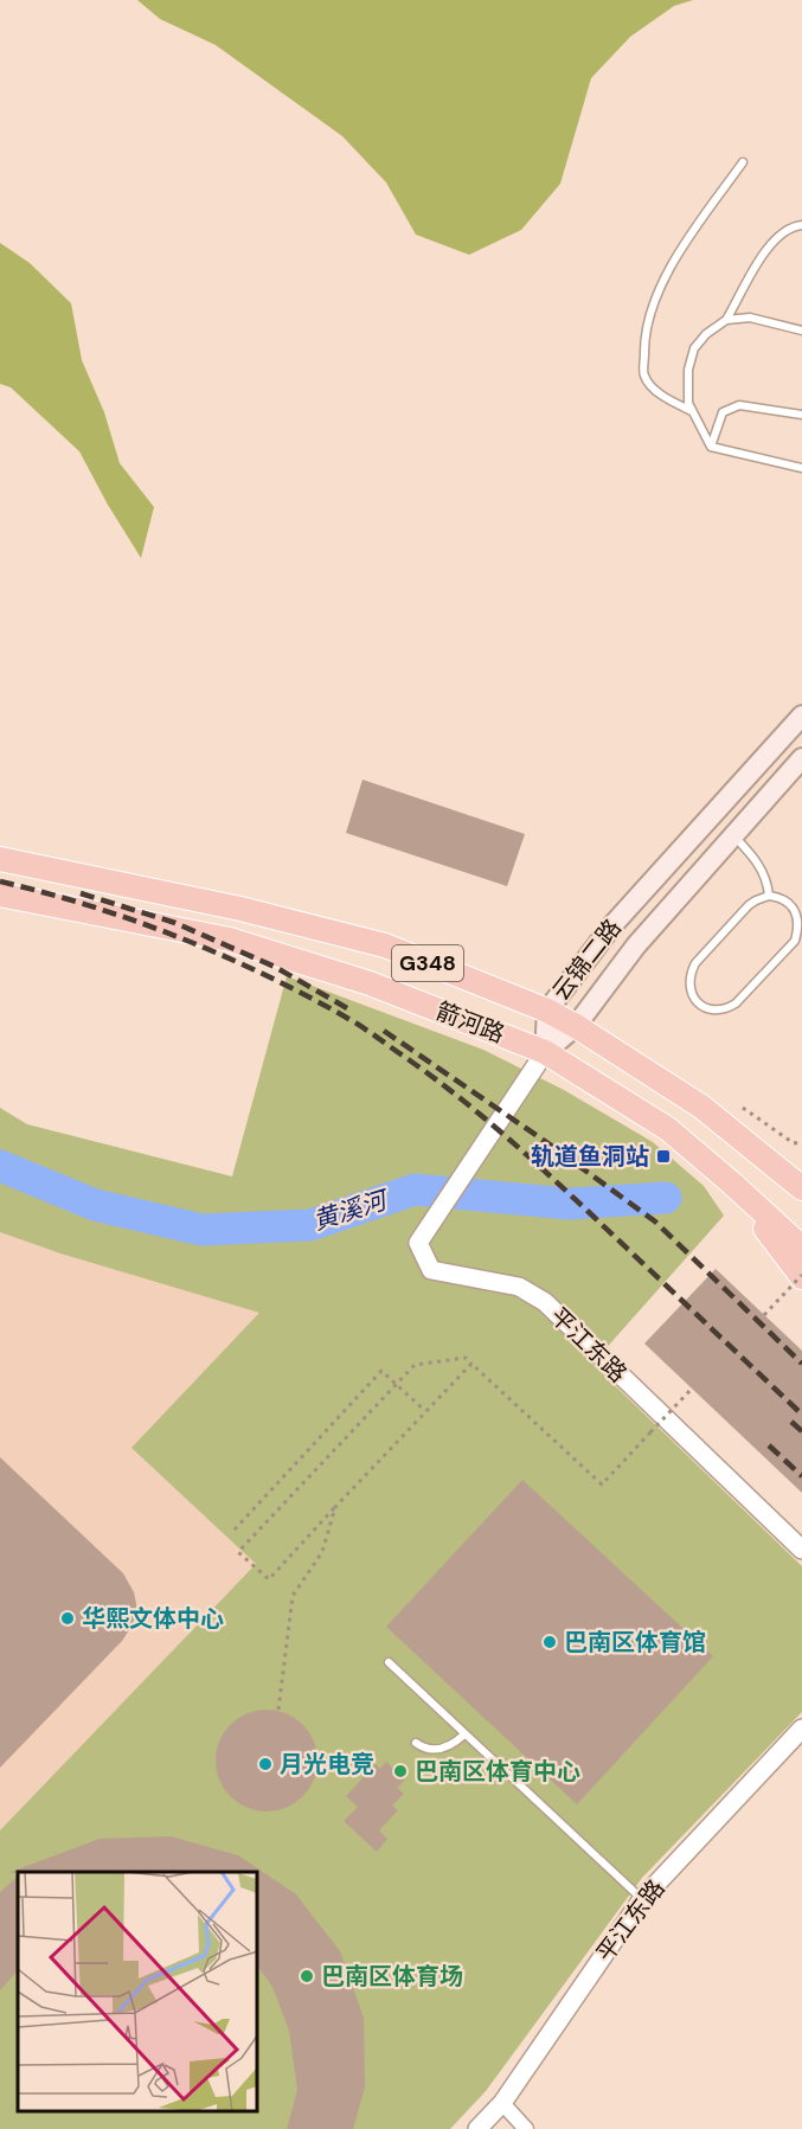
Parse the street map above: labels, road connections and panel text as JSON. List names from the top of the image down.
{
  "streets": {
    "highway": ["G348", "箭河路"],
    "main road": ["云锦二路"],
    "street": ["平江东路"]
  },
  "crossings": [
    ["云锦二路", "箭河路"],
    ["云锦二路", "平江东路"],
    ["箭河路", "平江东路"]
  ],
  "water": ["黄溪河"],
  "places": {
    "transit": ["轨道鱼洞站"],
    "other": [
      "华熙文体中心",
      "巴南区体育馆",
      "月光电竞",
      "巴南区体育中心",
      "巴南区体育场"
    ]
  }
}
